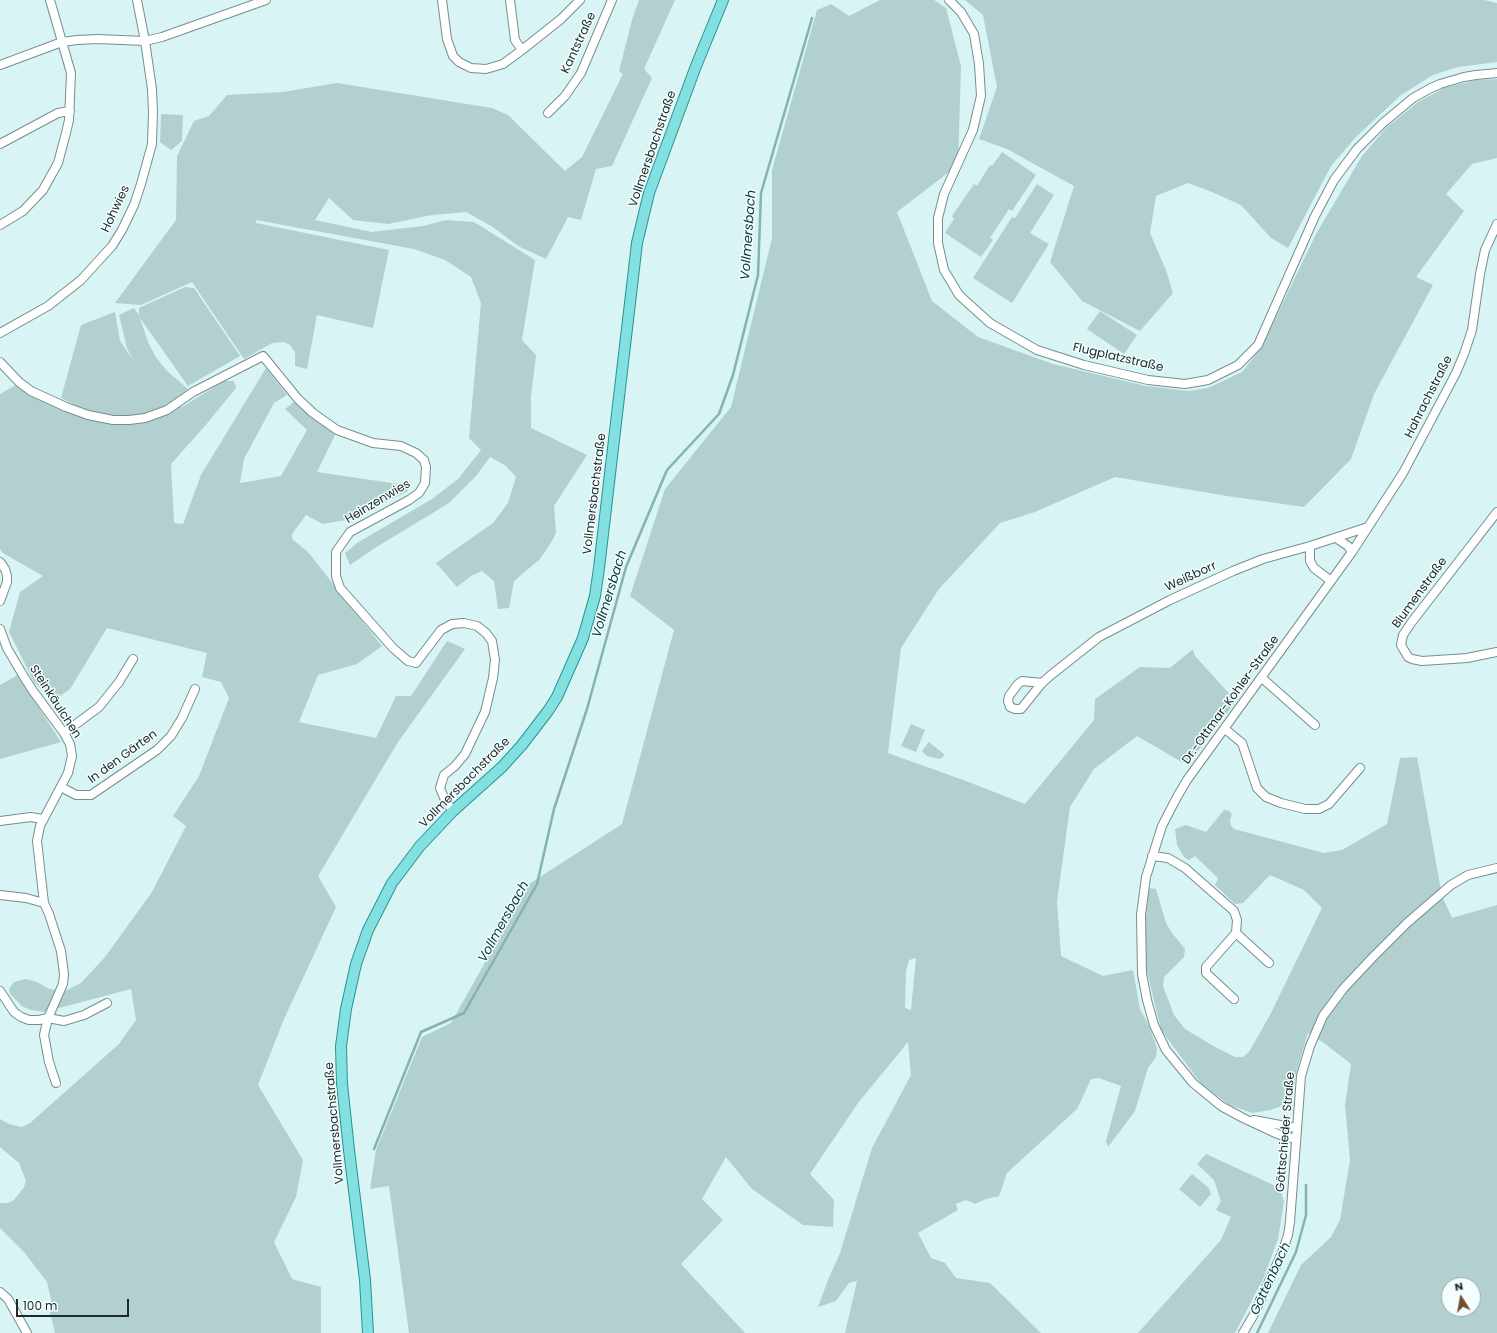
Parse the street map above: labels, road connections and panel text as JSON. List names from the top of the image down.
{
  "streets": {
    "main road": ["Vollmersbachstraße"],
    "street": [
      "Kantstraße",
      "Hohwies",
      "Flugplatzstraße",
      "Hahrachstraße",
      "Heinzenwies",
      "Weißborr",
      "Blumenstraße",
      "Dr.-Ottmar-Kohler-Straße",
      "Steinkäulchen",
      "In den Gärten",
      "Göttschieder Straße"
    ]
  },
  "crossings": [
    ["Vollmersbachstraße", "Heinzenwies"],
    ["Hahrachstraße", "Weißborr"],
    ["Hahrachstraße", "Dr.-Ottmar-Kohler-Straße"],
    ["Dr.-Ottmar-Kohler-Straße", "Göttschieder Straße"],
    ["Steinkäulchen", "In den Gärten"]
  ],
  "water": ["Vollmersbach", "Göttenbach"],
  "scale_bar": "100 m",
  "north": "top"
}
